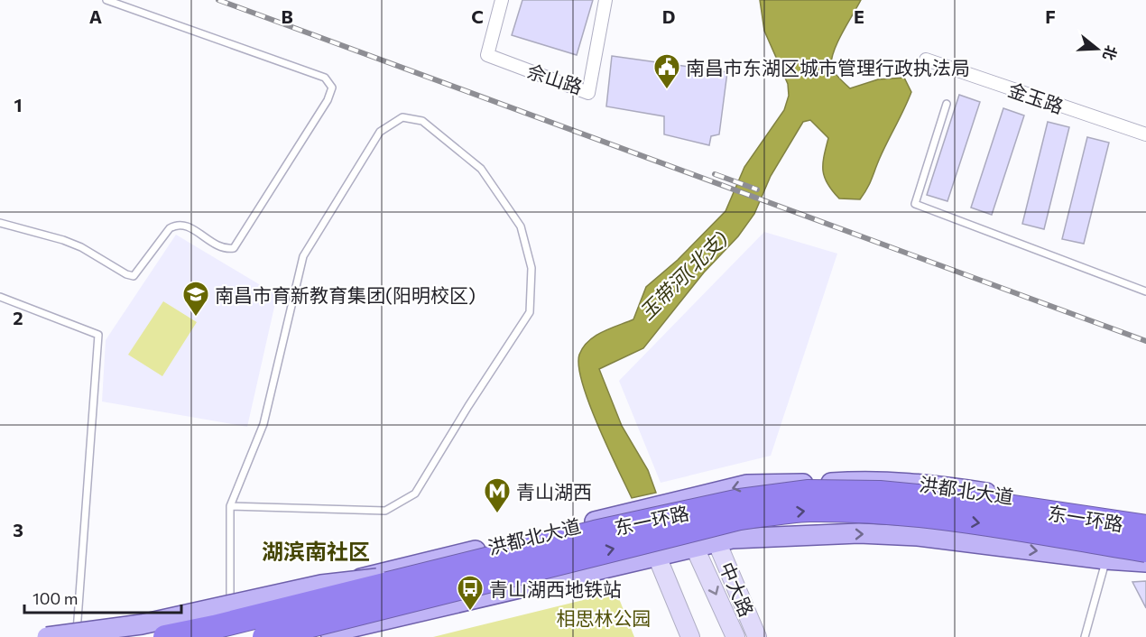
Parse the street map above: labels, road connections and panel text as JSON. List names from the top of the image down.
{
  "streets": {
    "highway": ["东一环路"],
    "main road": ["洪都北大道", "中大路"],
    "street": ["佘山路", "金玉路"]
  },
  "districts": ["湖滨南社区"],
  "water": ["玉带河(北支)"],
  "parks": ["相思林公园"],
  "places": {
    "public building": ["南昌市东湖区城市管理行政执法局"],
    "school or university": ["南昌市育新教育集团(阳明校区)"],
    "metro station": ["青山湖西"],
    "bus stop": ["青山湖西地铁站"]
  },
  "scale_bar": "100 m",
  "north": "right",
  "grid": {
    "columns": [
      "A",
      "B",
      "C",
      "D",
      "E",
      "F"
    ],
    "rows": ["1", "2", "3"]
  }
}
